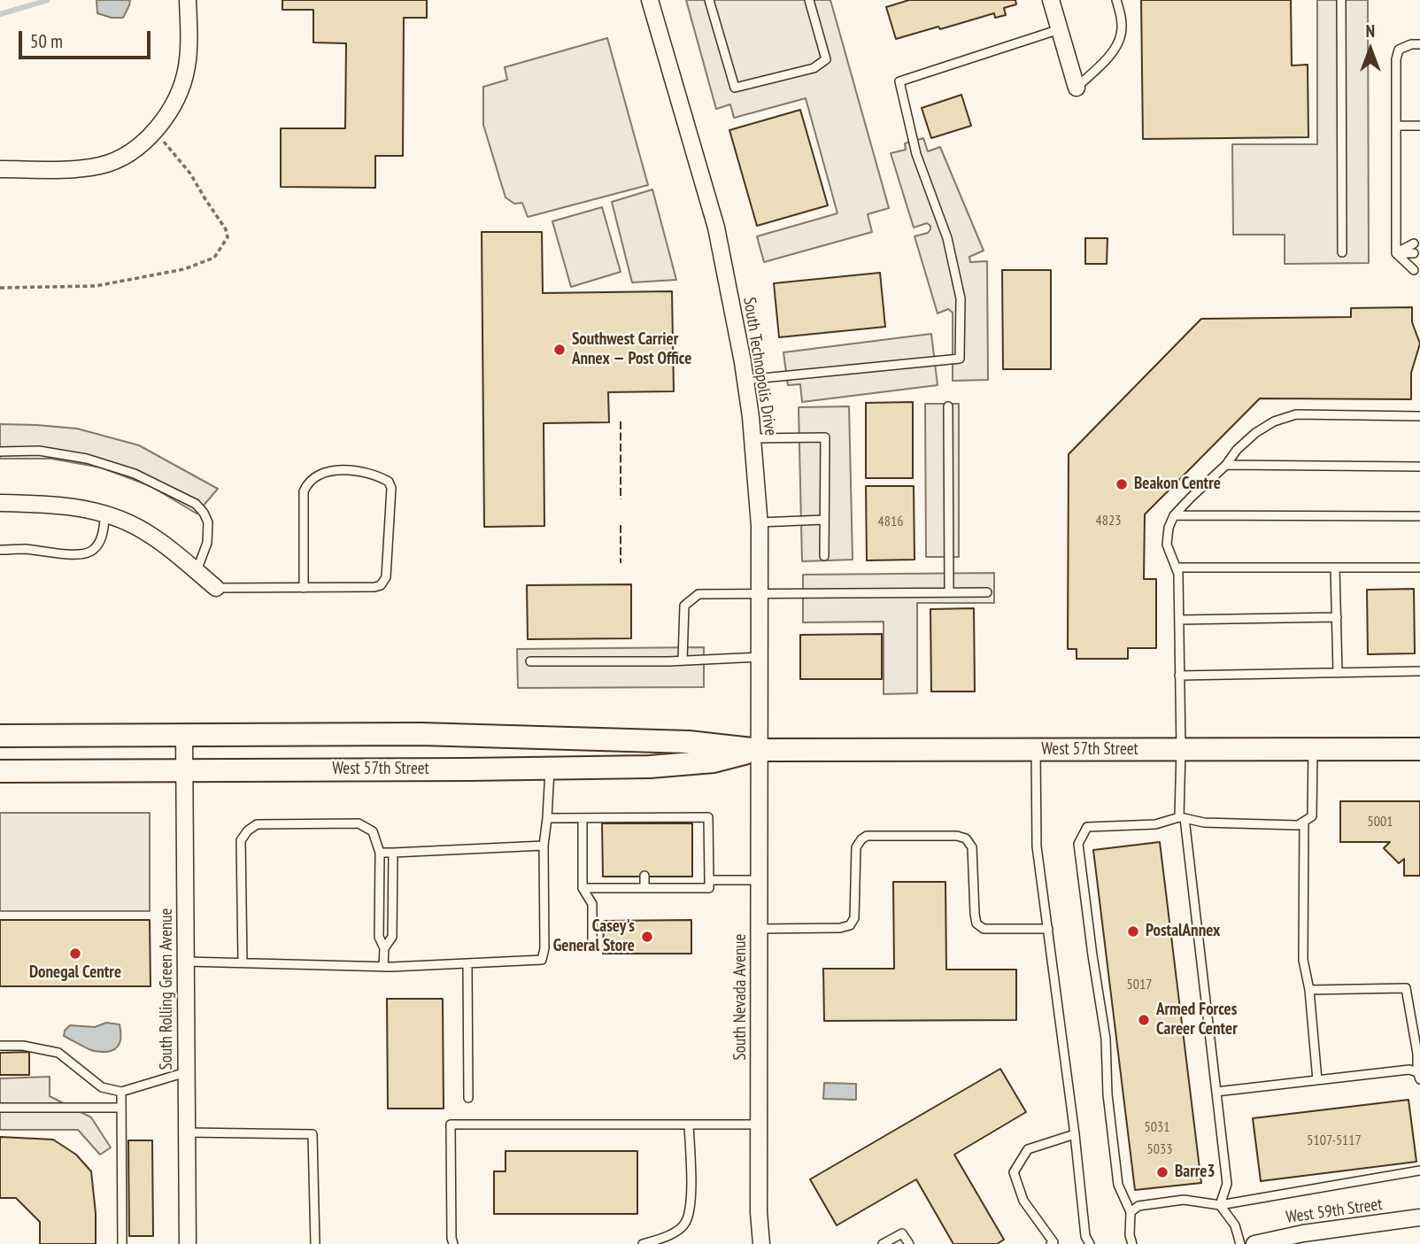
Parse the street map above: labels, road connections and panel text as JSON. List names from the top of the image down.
{
  "streets": {
    "main road": ["West 57th Street"],
    "street": [
      "South Technopolis Drive",
      "South Rolling Green Avenue",
      "South Nevada Avenue",
      "West 59th Street"
    ]
  },
  "crossings": [
    ["South Technopolis Drive", "West 57th Street"],
    ["South Technopolis Drive", "South Nevada Avenue"],
    ["West 57th Street", "South Rolling Green Avenue"],
    ["West 57th Street", "South Nevada Avenue"]
  ],
  "places": [
    "Southwest Carrier Annex — Post Office",
    "Beakon Centre",
    "PostalAnnex",
    "Casey's General Store",
    "Donegal Centre",
    "Armed Forces Career Center",
    "Barre3"
  ],
  "house_numbers": [
    "4823",
    "4816",
    "5001",
    "5017",
    "5031",
    "5107-5117",
    "5033"
  ],
  "scale_bar": "50 m",
  "north": "top"
}
